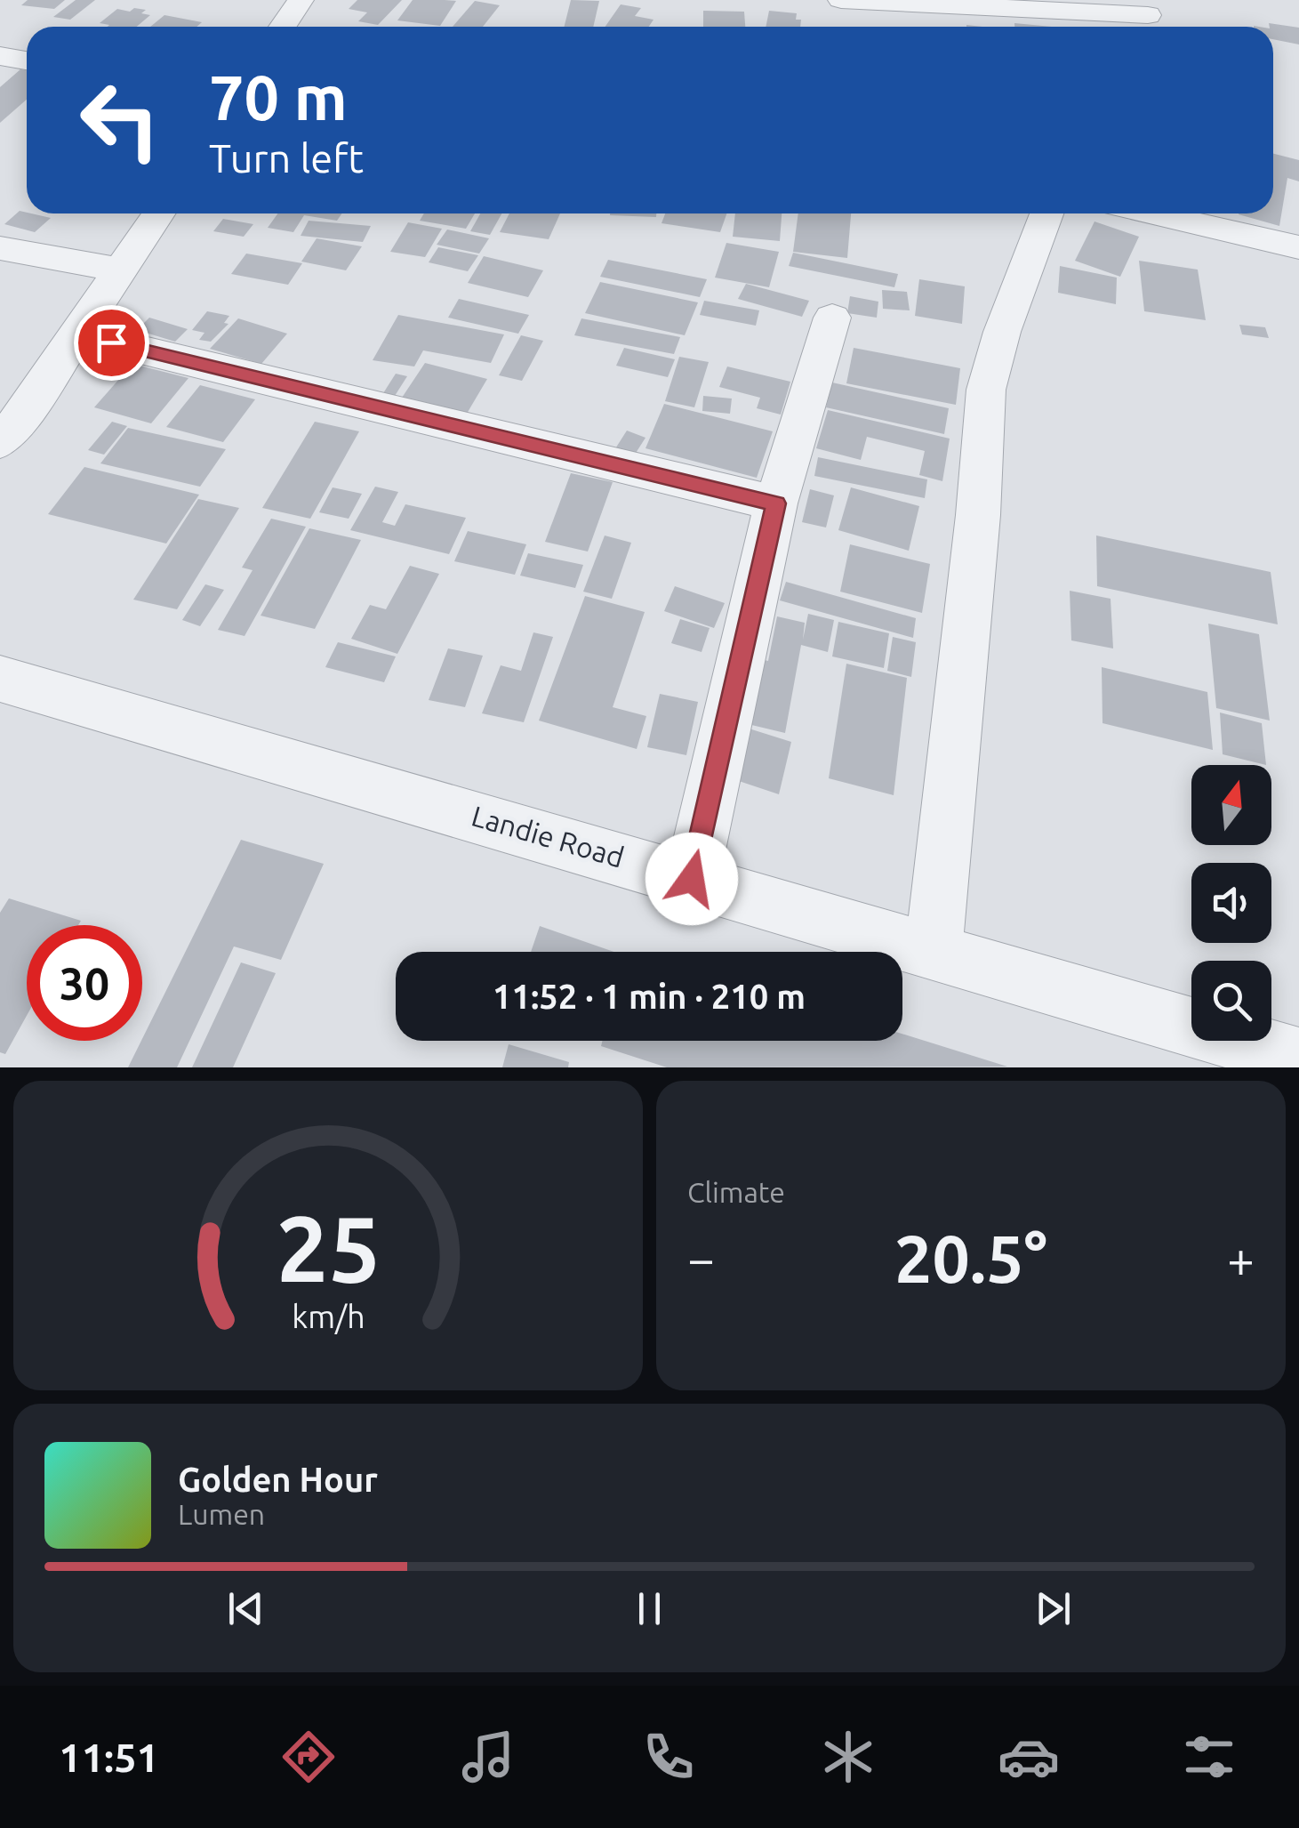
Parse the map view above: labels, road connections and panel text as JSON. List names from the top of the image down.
{
  "streets": {
    "street": ["Landie Road"]
  },
  "north": "top",
  "page": {
    "turn": ["70 m", "Turn left"],
    "limit": "30",
    "trip": "11:52 · 1 min · 210 m",
    "tile": "Climate",
    "heat": ["−", "20.5°", "+"],
    "song": ["Golden Hour", "Lumen"],
    "tabs": "11:51",
    "gauge": ["25", "km/h"]
  }
}
